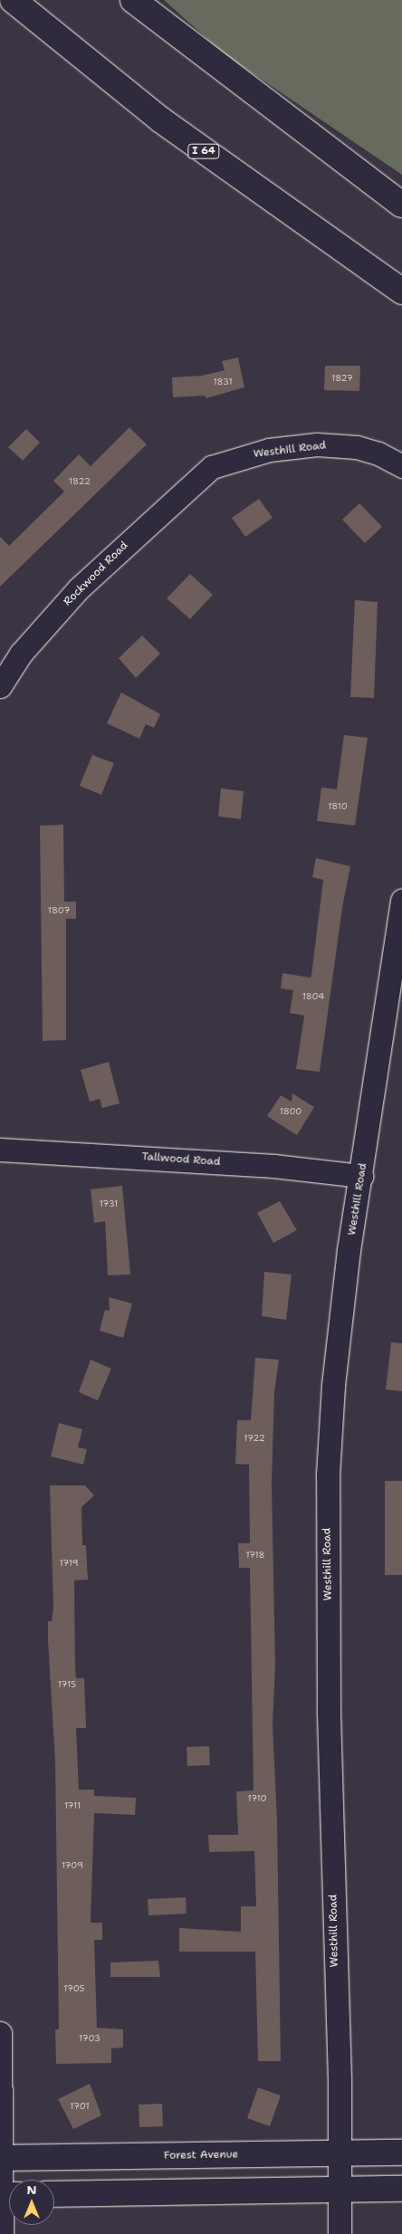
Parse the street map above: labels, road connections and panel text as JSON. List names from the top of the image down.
{
  "streets": {
    "main road": ["I 64", "Forest Avenue"],
    "street": ["Westhill Road", "Rockwood Road", "Tallwood Road"]
  },
  "crossings": [
    ["Westhill Road", "Rockwood Road"],
    ["Westhill Road", "Tallwood Road"],
    ["Westhill Road", "Forest Avenue"]
  ],
  "house_numbers": [
    "1827",
    "1831",
    "1822",
    "1810",
    "1807",
    "1804",
    "1800",
    "1731",
    "1722",
    "1718",
    "1719",
    "1715",
    "1710",
    "1711",
    "1709",
    "1705",
    "1703",
    "1701"
  ],
  "north": "top"
}
